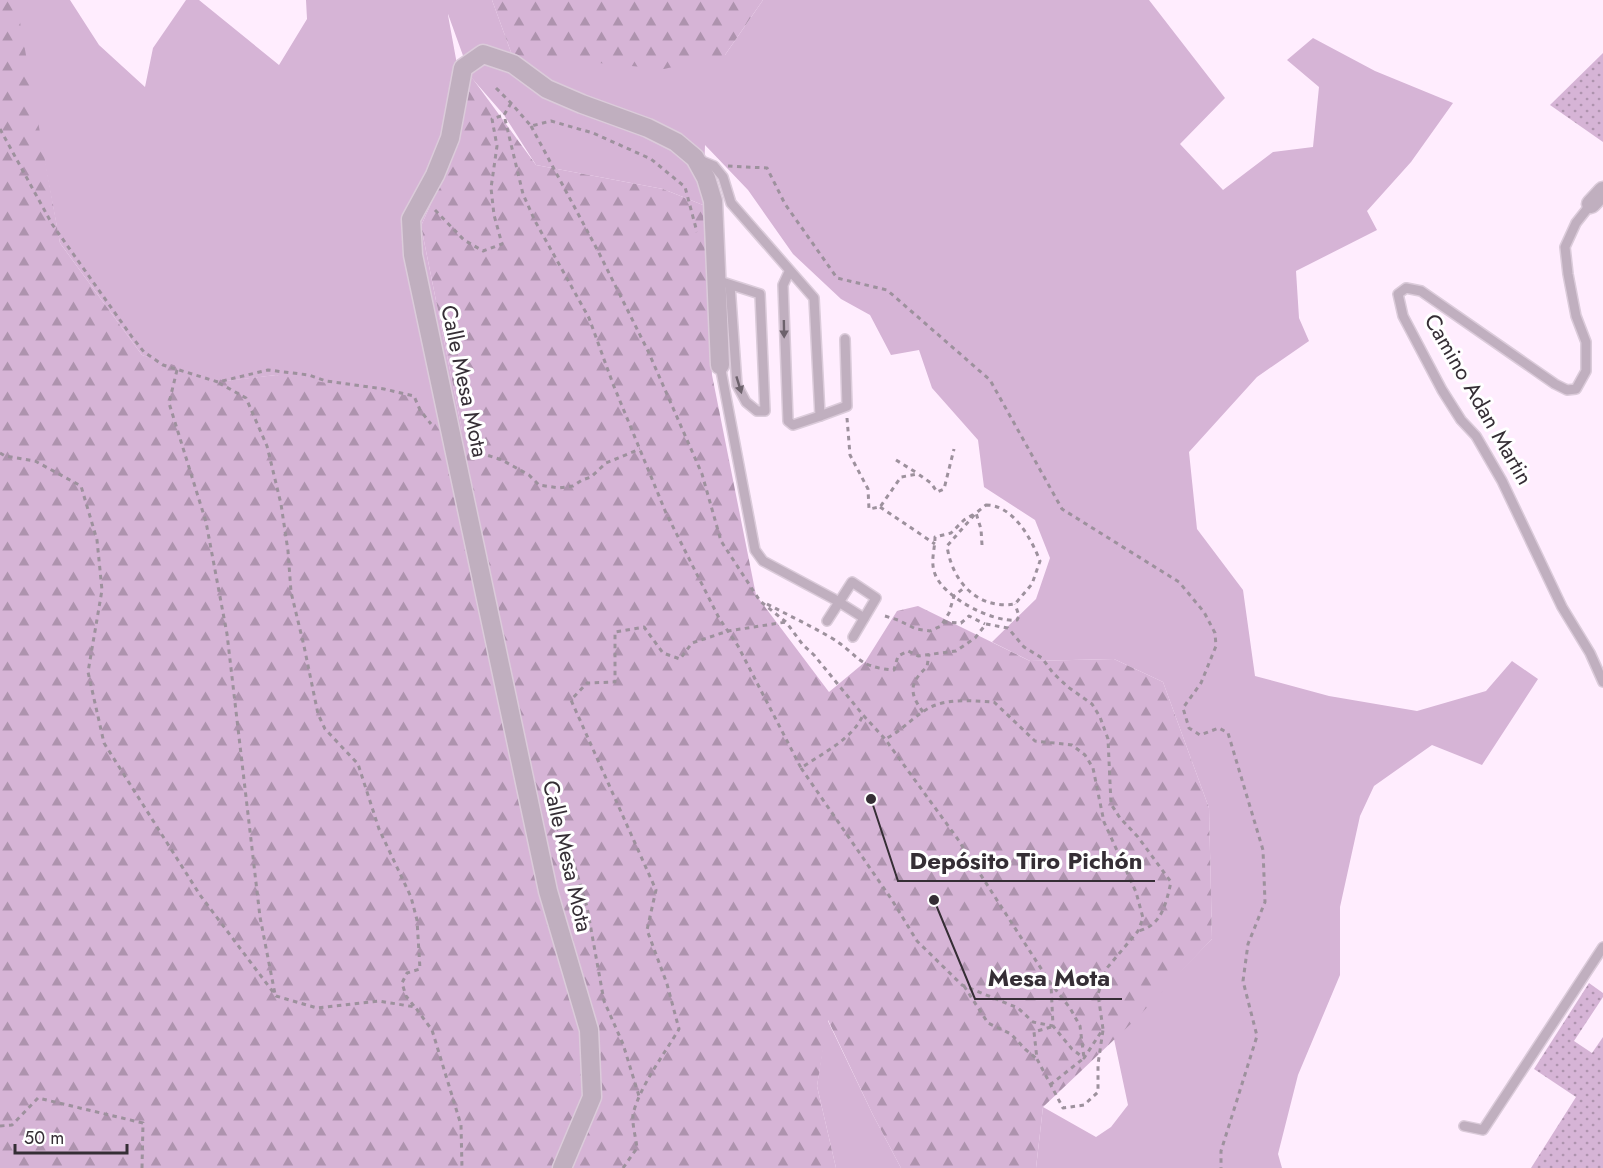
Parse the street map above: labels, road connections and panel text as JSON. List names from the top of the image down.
{
  "streets": {
    "street": ["Calle Mesa Mota"],
    "lane": ["Camino Adan Martin"]
  },
  "places": ["Depósito Tiro Pichón", "Mesa Mota"],
  "scale_bar": "50 m"
}
